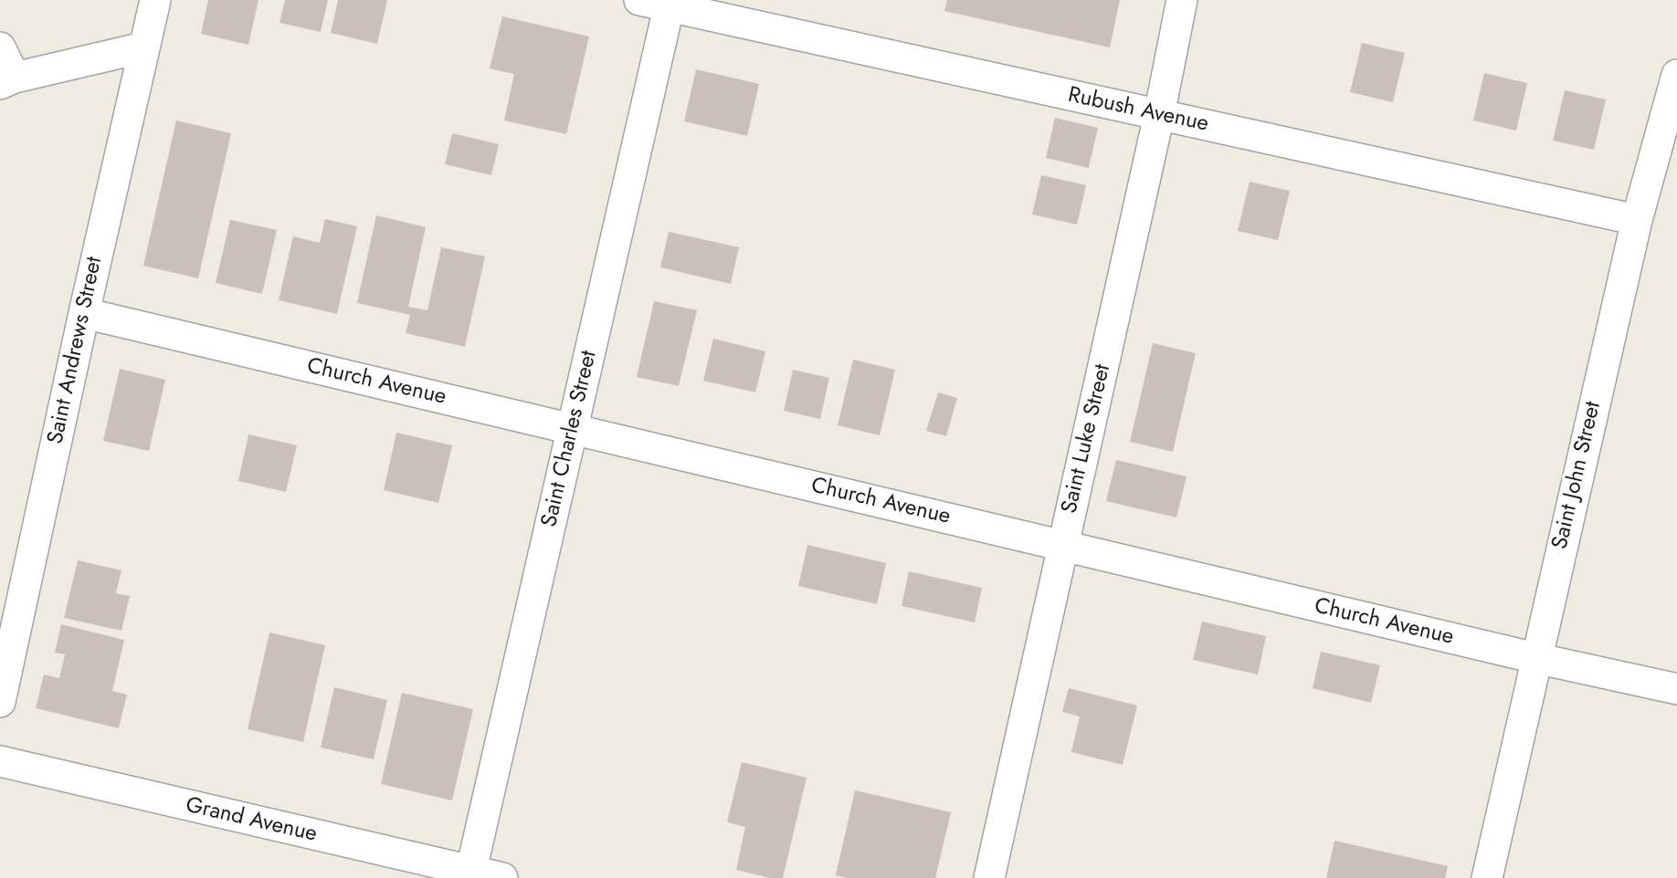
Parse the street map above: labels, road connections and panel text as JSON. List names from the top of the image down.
{
  "streets": {
    "street": [
      "Rubush Avenue",
      "Saint Andrews Street",
      "Church Avenue",
      "Saint Charles Street",
      "Saint Luke Street",
      "Saint John Street",
      "Grand Avenue"
    ]
  },
  "crossings": [
    ["Rubush Avenue", "Saint Charles Street"],
    ["Rubush Avenue", "Saint Luke Street"],
    ["Rubush Avenue", "Saint John Street"],
    ["Saint Andrews Street", "Church Avenue"],
    ["Church Avenue", "Saint Charles Street"],
    ["Church Avenue", "Saint Luke Street"],
    ["Church Avenue", "Saint John Street"],
    ["Saint Charles Street", "Grand Avenue"]
  ]
}
